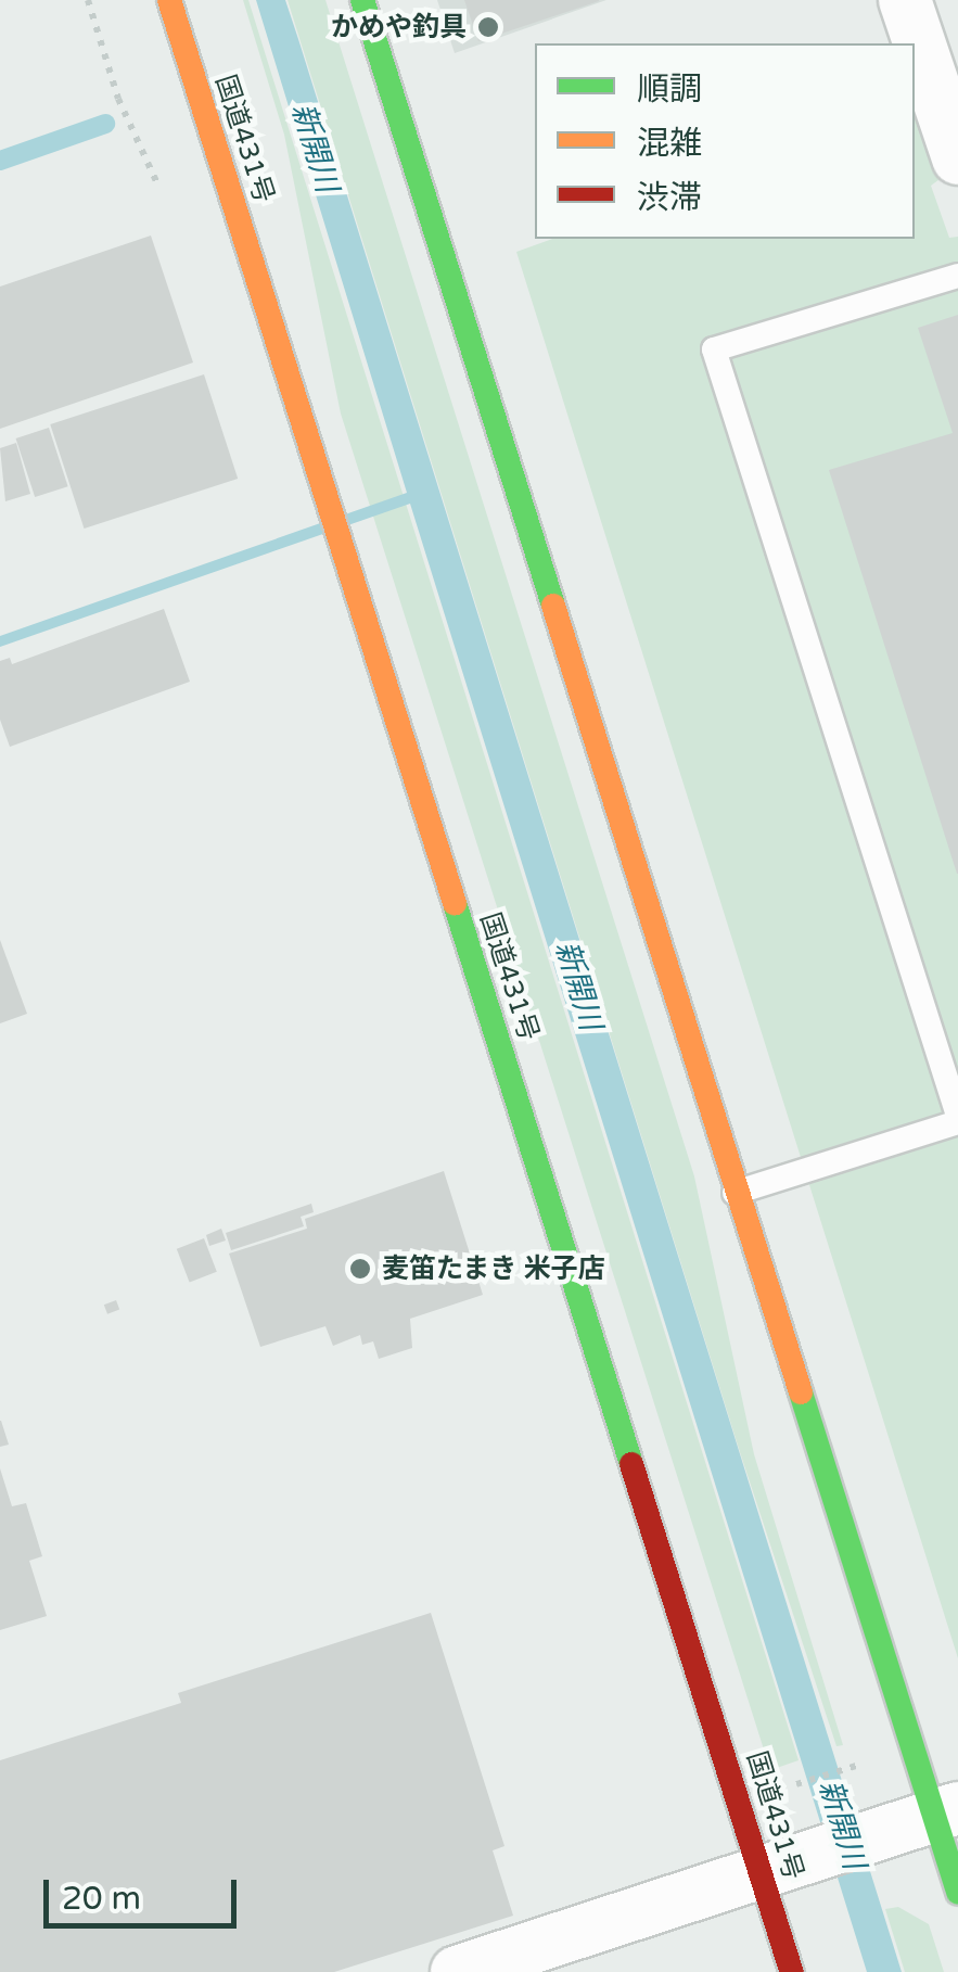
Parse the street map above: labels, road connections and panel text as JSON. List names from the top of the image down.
{
  "streets": {
    "highway": ["国道431号"]
  },
  "water": ["新開川"],
  "places": ["かめや釣具", "麦笛たまき 米子店"],
  "legend": ["順調", "混雑", "渋滞"],
  "scale_bar": "20 m"
}
